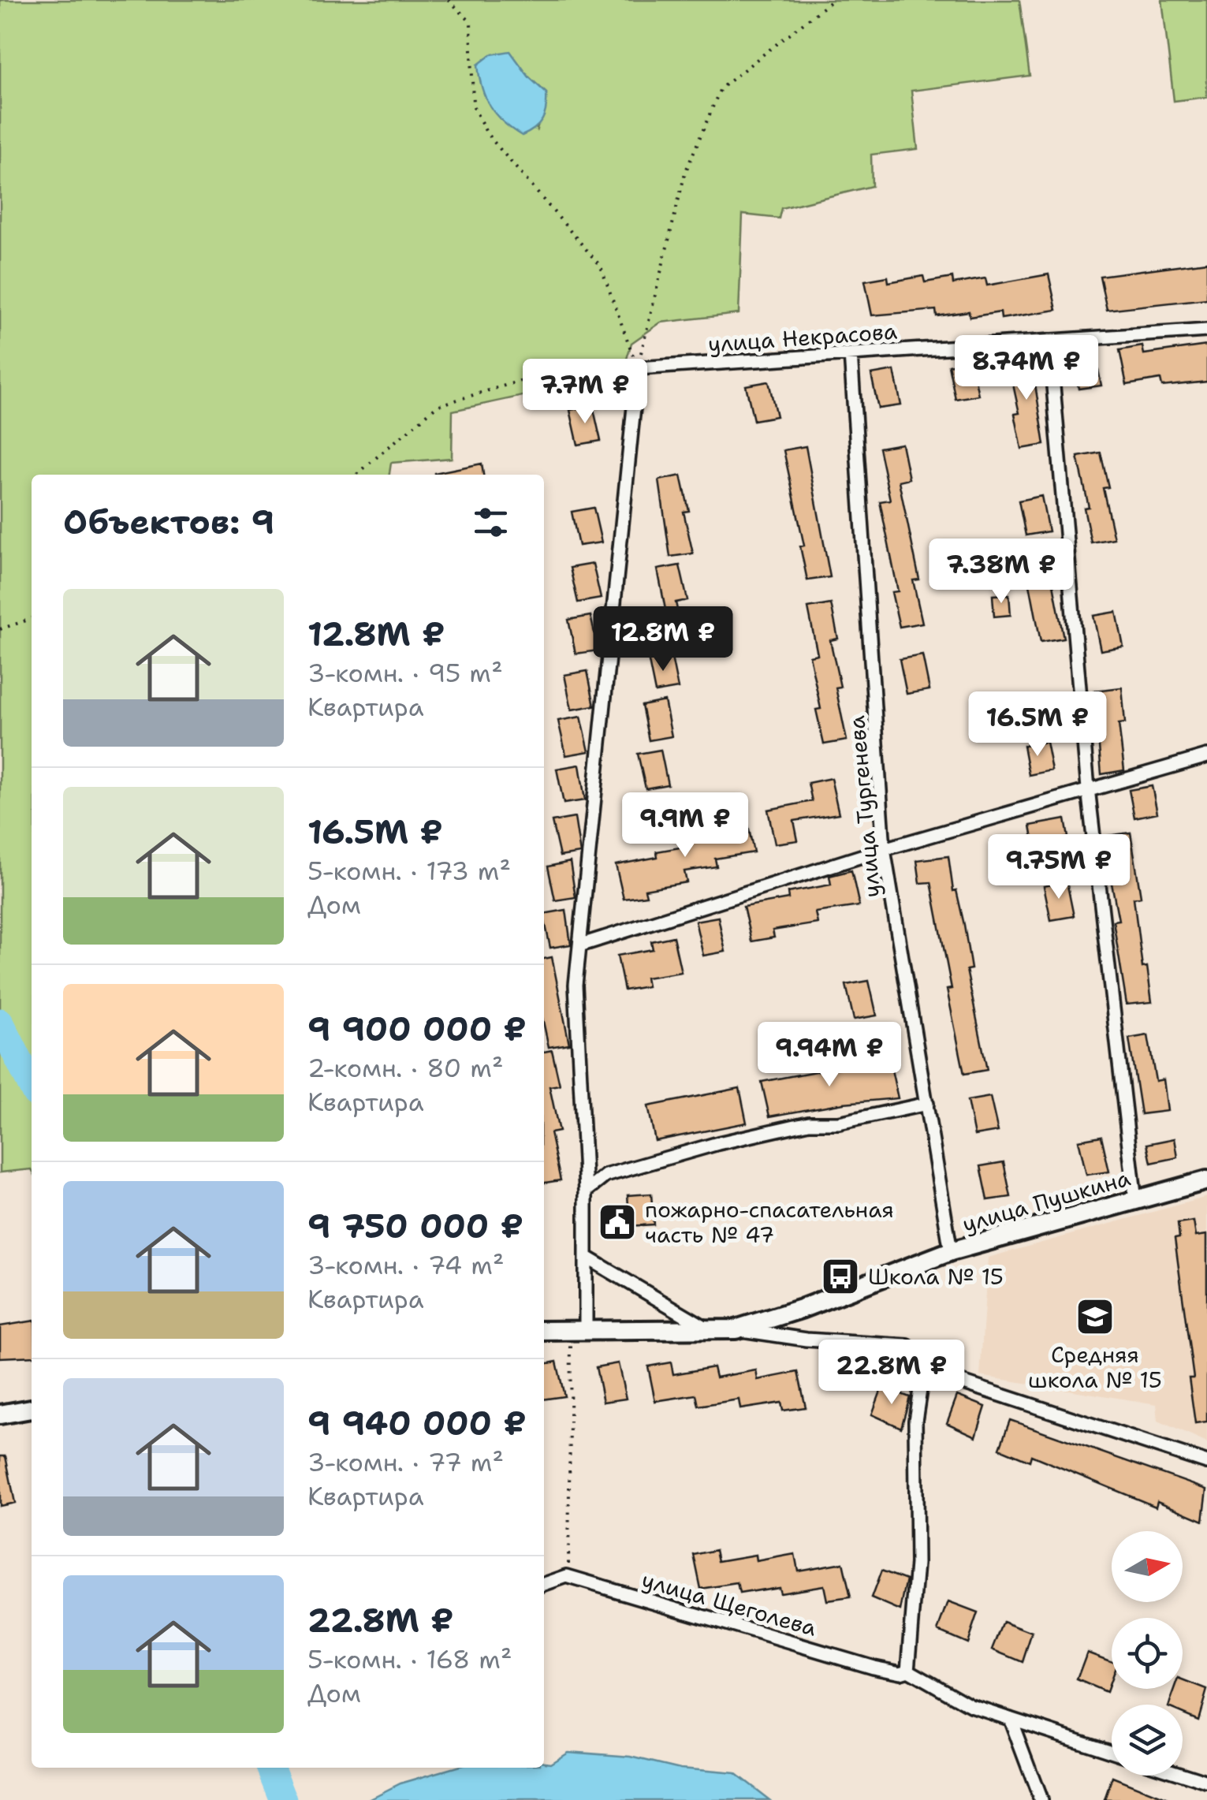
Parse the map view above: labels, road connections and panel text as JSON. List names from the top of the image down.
{
  "streets": {
    "street": [
      "улица Некрасова",
      "улица Тургенева",
      "улица Пушкина",
      "улица Щеголева"
    ]
  },
  "crossings": [
    ["улица Некрасова", "улица Тургенева"],
    ["улица Тургенева", "улица Пушкина"]
  ],
  "places": {
    "public building": ["пожарно-спасательная часть № 47"],
    "bus stop": ["Школа № 15"],
    "school or university": ["Средняя школа № 15"]
  },
  "north": "right",
  "page": {
    "price": [
      "8.74M ₽",
      "7.7M ₽",
      "7.38M ₽",
      "12.8M ₽",
      "16.5M ₽",
      "9.9M ₽",
      "9.75M ₽",
      "9.94M ₽",
      "22.8M ₽"
    ],
    "heading": "Объектов: 9",
    "list": [
      {
        "name": "12.8M ₽",
        "note": "3-комн. · 95 m² · Квартира"
      },
      {
        "name": "16.5M ₽",
        "note": "5-комн. · 173 m² · Дом"
      },
      {
        "name": "9 900 000 ₽",
        "note": "2-комн. · 80 m² · Квартира"
      },
      {
        "name": "9 750 000 ₽",
        "note": "3-комн. · 74 m² · Квартира"
      },
      {
        "name": "9 940 000 ₽",
        "note": "3-комн. · 77 m² · Квартира"
      },
      {
        "name": "22.8M ₽",
        "note": "5-комн. · 168 m² · Дом"
      }
    ]
  }
}
